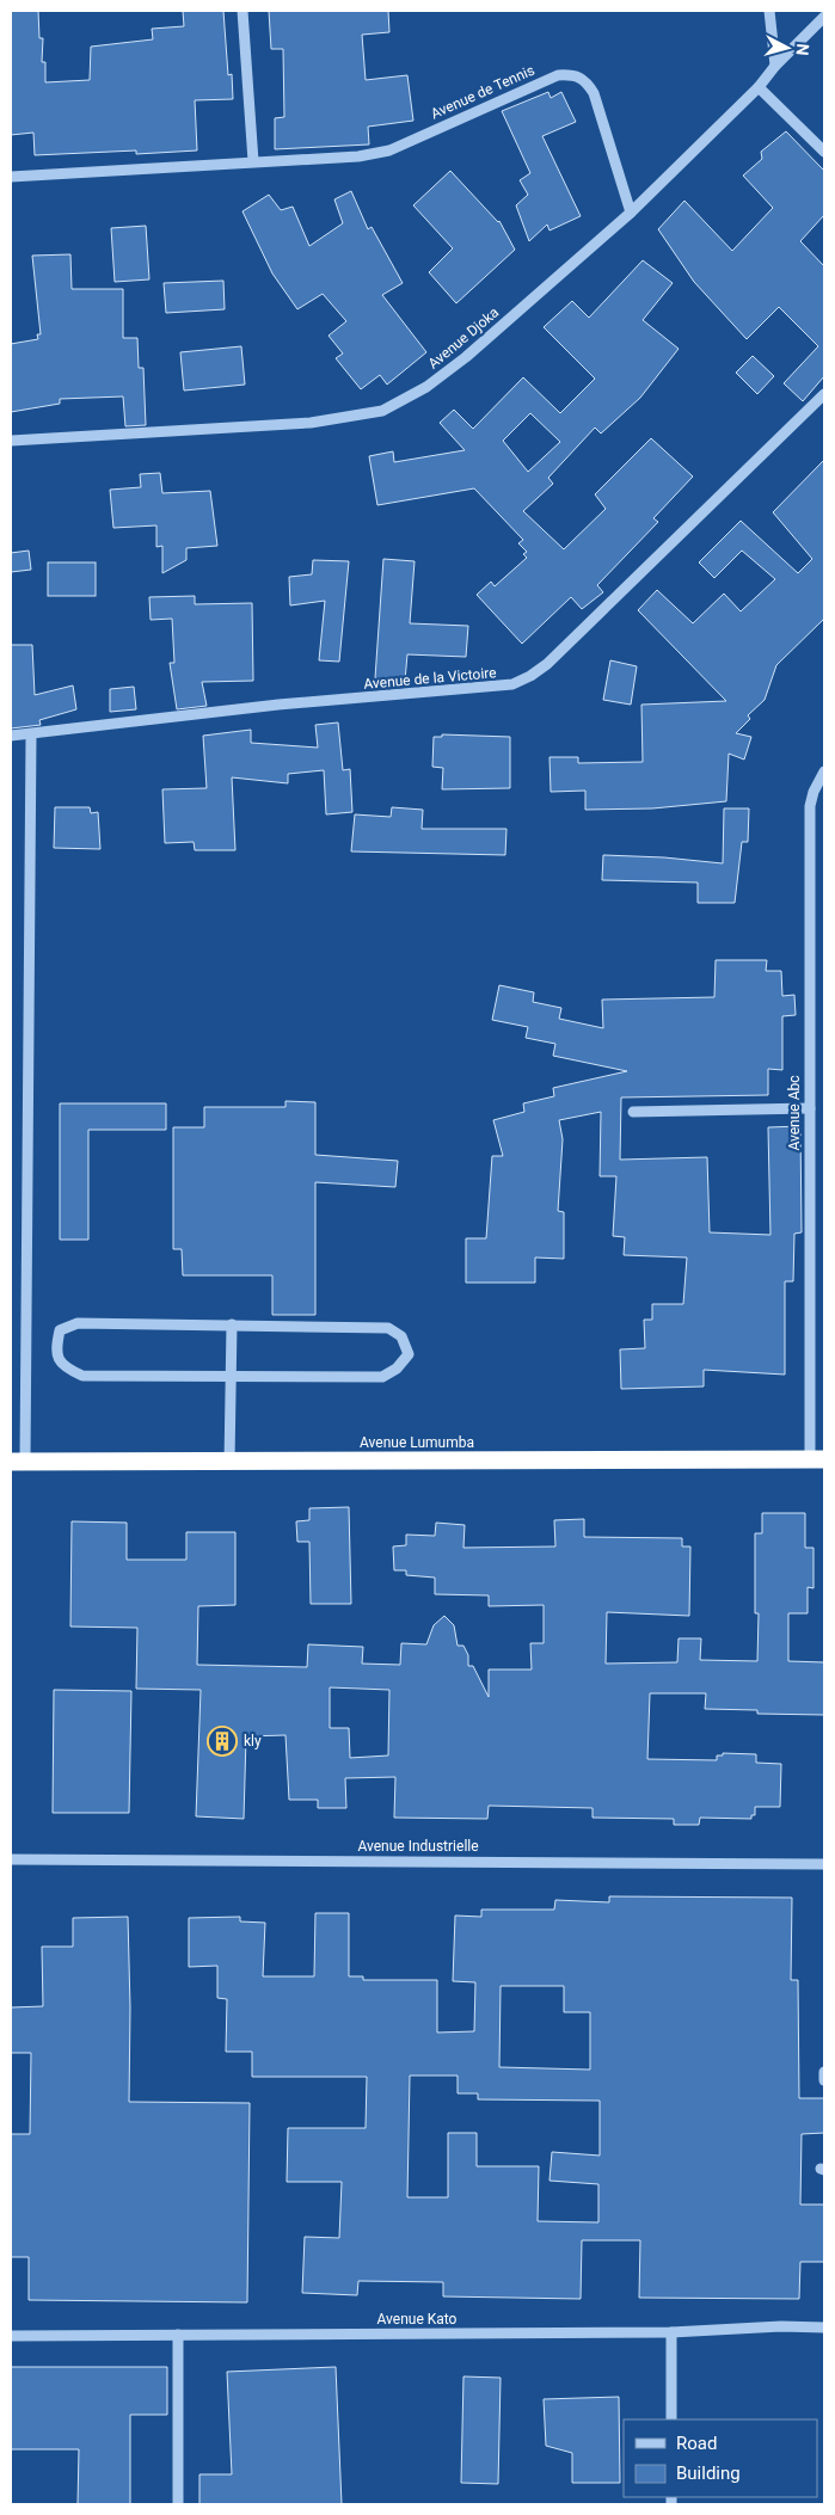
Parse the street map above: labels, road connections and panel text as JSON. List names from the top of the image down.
{
  "streets": {
    "highway": ["Avenue Lumumba"],
    "street": [
      "Avenue de Tennis",
      "Avenue Djoka",
      "Avenue de la Victoire",
      "Avenue Abc",
      "Avenue Industrielle",
      "Avenue Kato"
    ]
  },
  "crossings": [
    ["Avenue de Tennis", "Avenue Djoka"],
    ["Avenue Abc", "Avenue Lumumba"]
  ],
  "places": {
    "building": ["kly"]
  },
  "legend": ["Road", "Building"],
  "north": "right"
}
